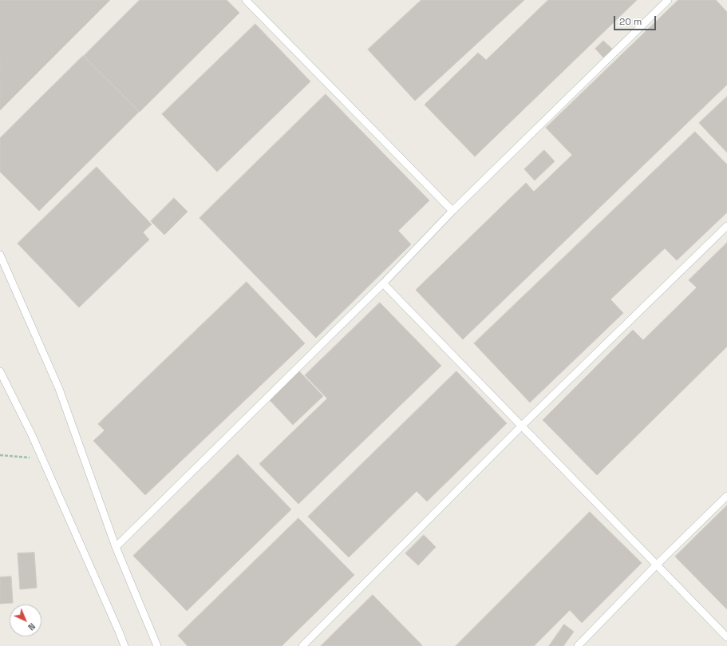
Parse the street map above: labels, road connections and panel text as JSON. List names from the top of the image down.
{
  "scale_bar": "20 m",
  "north": "bottom right"
}
